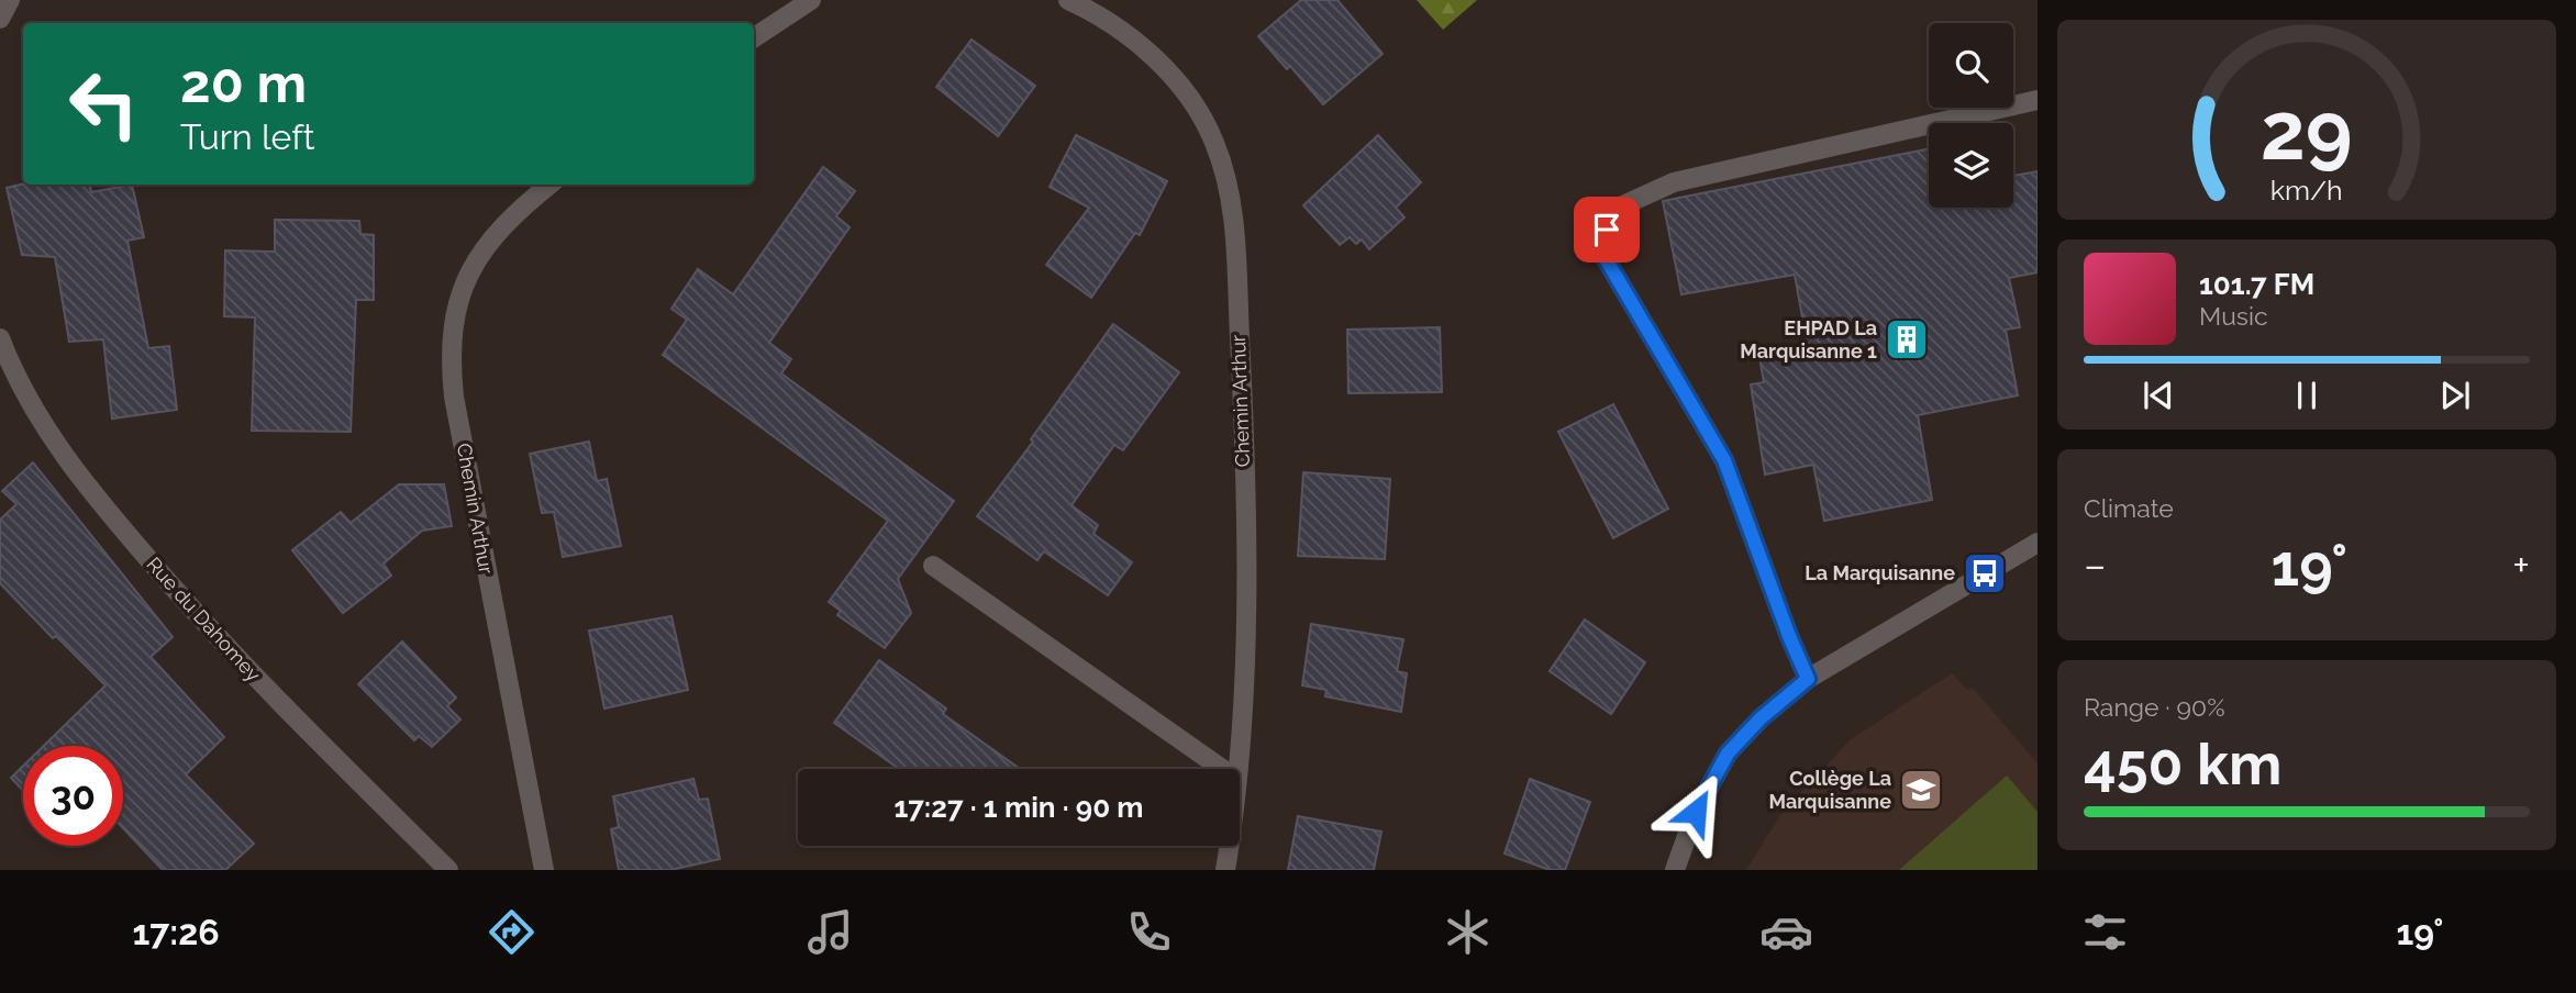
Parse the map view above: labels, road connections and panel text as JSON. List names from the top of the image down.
{
  "streets": {
    "street": ["Chemin Arthur", "Rue du Dahomey"]
  },
  "places": {
    "building": ["EHPAD La Marquisanne 1"],
    "bus stop": ["La Marquisanne"],
    "school or university": ["Collège La Marquisanne"]
  },
  "page": {
    "turn": ["20 m", "Turn left"],
    "song": ["101.7 FM", "Music"],
    "tile": [
      "Climate",
      ["Range · 90%", "450 km"]
    ],
    "heat": ["−", "19°", "+"],
    "limit": "30",
    "trip": "17:27 · 1 min · 90 m",
    "tabs": ["17:26", "19°"],
    "gauge": ["29", "km/h"]
  }
}
